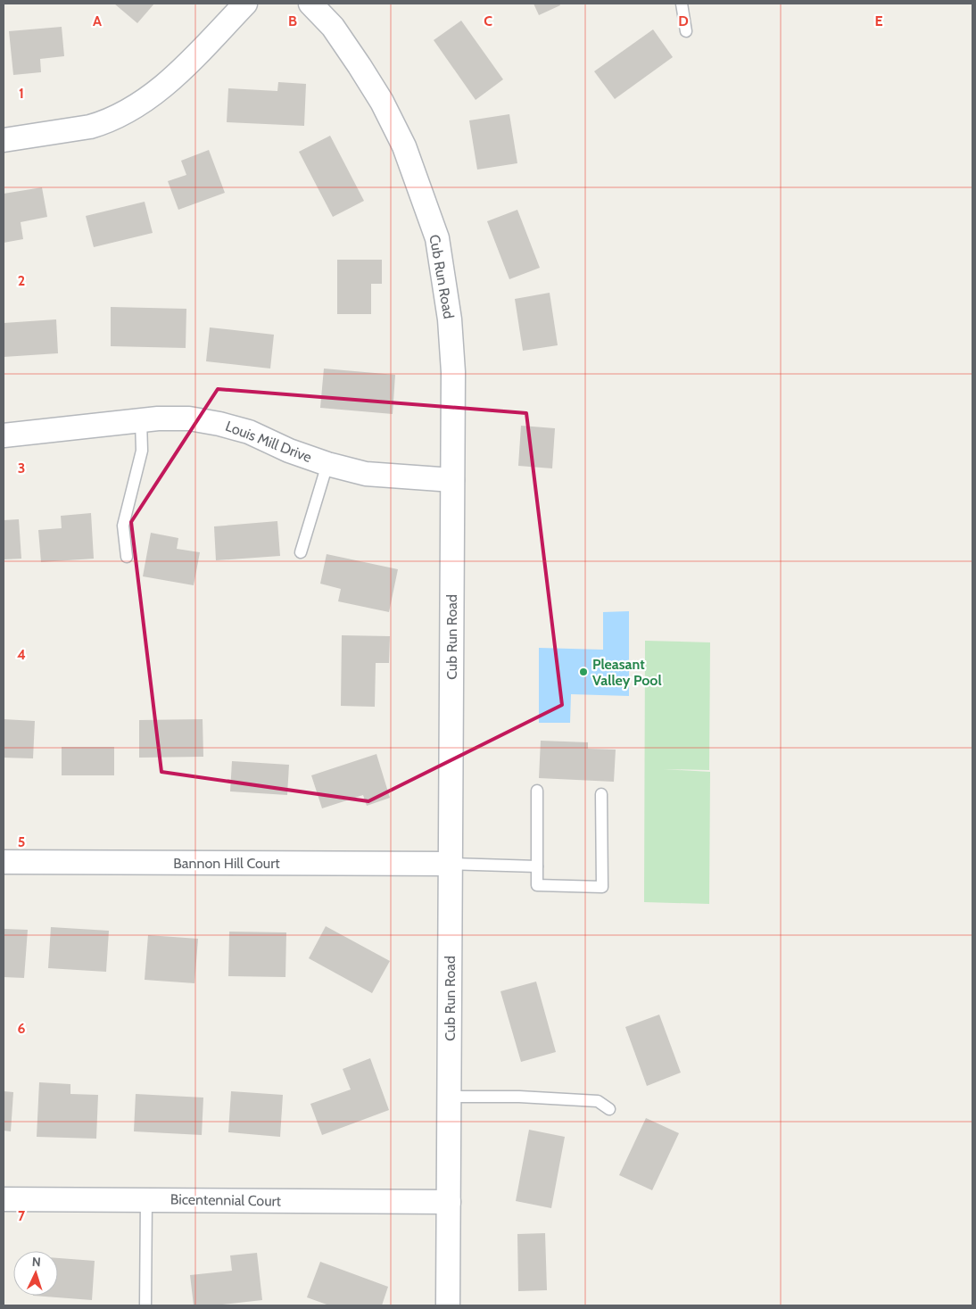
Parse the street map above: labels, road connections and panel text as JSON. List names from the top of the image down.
{
  "streets": {
    "street": [
      "Cub Run Road",
      "Louis Mill Drive",
      "Bannon Hill Court",
      "Bicentennial Court"
    ]
  },
  "crossings": [
    ["Cub Run Road", "Louis Mill Drive"],
    ["Cub Run Road", "Bannon Hill Court"],
    ["Cub Run Road", "Bicentennial Court"]
  ],
  "places": ["Pleasant Valley Pool"],
  "north": "top",
  "grid": {
    "columns": [
      "A",
      "B",
      "C",
      "D",
      "E"
    ],
    "rows": [
      "1",
      "2",
      "3",
      "4",
      "5",
      "6",
      "7"
    ]
  }
}
